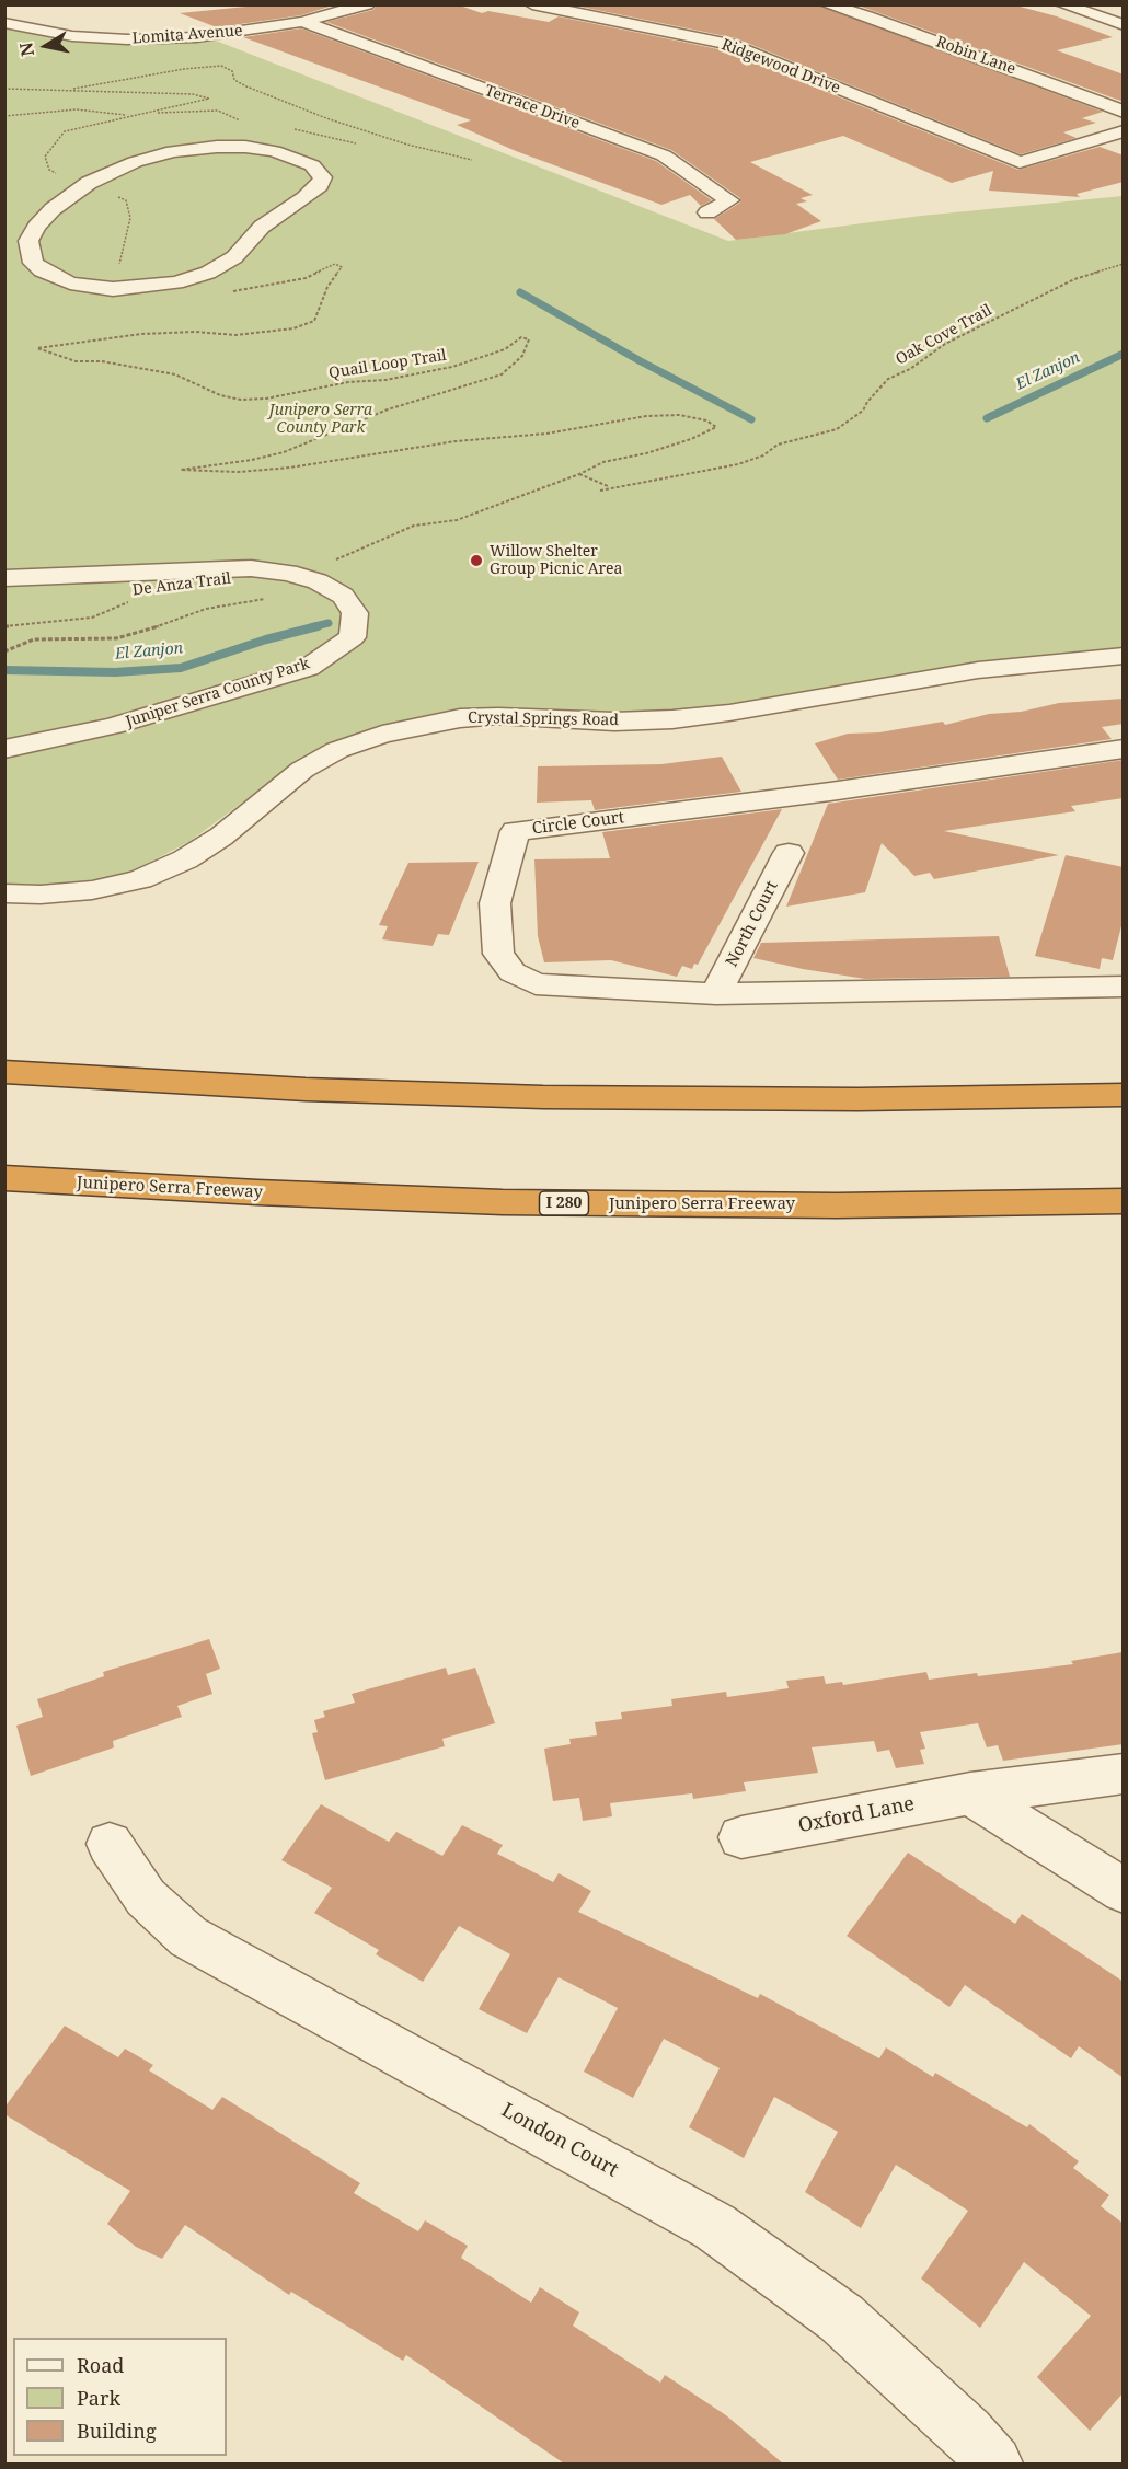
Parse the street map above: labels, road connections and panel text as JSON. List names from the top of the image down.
{
  "streets": {
    "highway": ["Junipero Serra Freeway", "I 280"],
    "street": [
      "Lomita Avenue",
      "Robin Lane",
      "Ridgewood Drive",
      "Terrace Drive",
      "Juniper Serra County Park",
      "Crystal Springs Road",
      "Circle Court",
      "North Court",
      "Oxford Lane",
      "London Court"
    ],
    "path": ["Oak Cove Trail", "Quail Loop Trail", "De Anza Trail"]
  },
  "crossings": [
    ["Lomita Avenue", "Terrace Drive"],
    ["Quail Loop Trail", "Juniper Serra County Park"],
    ["Circle Court", "North Court"]
  ],
  "water": ["El Zanjon"],
  "parks": ["Junipero Serra County Park"],
  "places": ["Willow Shelter Group Picnic Area"],
  "legend": ["Road", "Park", "Building"],
  "north": "left"
}
